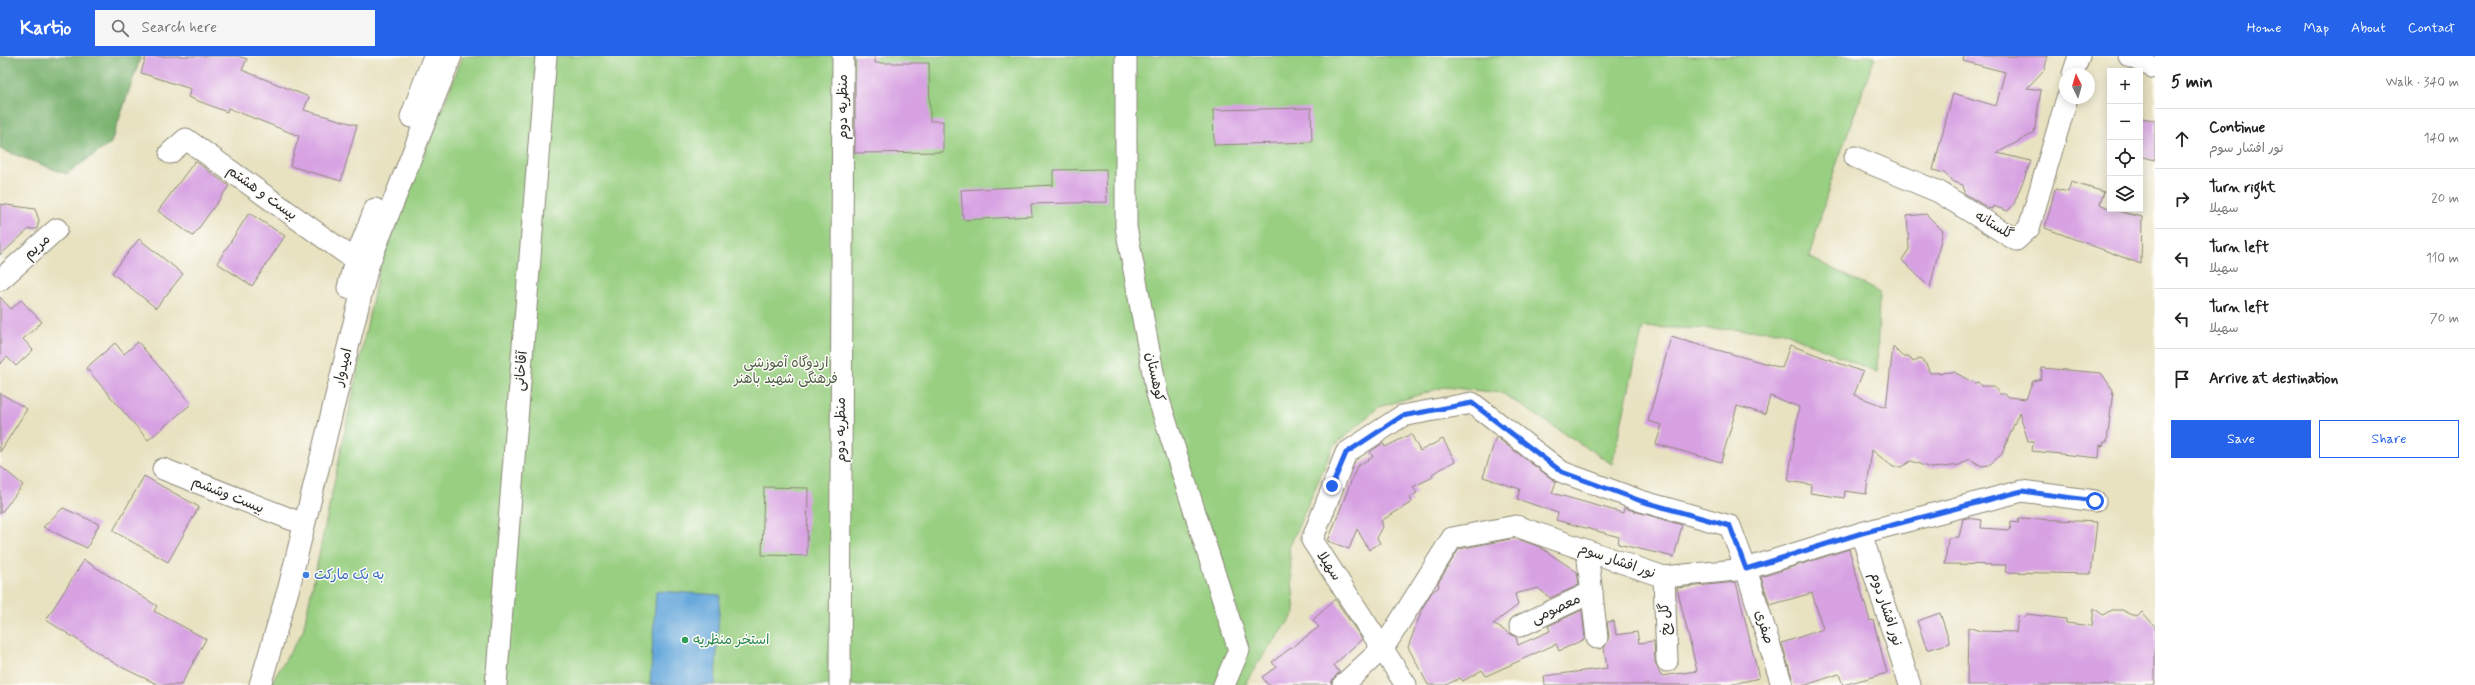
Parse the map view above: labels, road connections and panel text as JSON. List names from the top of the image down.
{
  "streets": {
    "street": [
      "منظریه دوم",
      "بیست و هشتم",
      "گلستانه",
      "مریم",
      "امیدوار",
      "آقاخانی",
      "کوهستان",
      "بیست وششم",
      "نور افشار سوم",
      "سهیلا",
      "معصومی",
      "نور افشار دوم",
      "گل یخ",
      "صفری"
    ]
  },
  "crossings": [
    ["بیست و هشتم", "امیدوار"],
    ["امیدوار", "بیست وششم"],
    ["نور افشار سوم", "سهیلا"],
    ["نور افشار سوم", "معصومی"],
    ["نور افشار سوم", "نور افشار دوم"],
    ["نور افشار سوم", "گل یخ"],
    ["نور افشار سوم", "صفری"],
    ["سهیلا", "صفری"]
  ],
  "parks": ["اردوگاه آموزشی فرهنگی شهید باهنر"],
  "places": ["به بک مارکت", "استخر منظریه"],
  "north": "top",
  "page": {
    "header": "Kartio",
    "search": "Search here",
    "nav": [
      "Home",
      "Map",
      "About",
      "Contact"
    ],
    "heading": ["5 min", "Walk · 340 m"],
    "map_buttons": ["+", "−"],
    "list": [
      ["Continue", "نور افشار سوم", "140 m"],
      ["Turn right", "سهیلا", "20 m"],
      ["Turn left", "سهیلا", "110 m"],
      ["Turn left", "سهیلا", "70 m"],
      "Arrive at destination"
    ],
    "buttons": ["Save", "Share"]
  }
}
